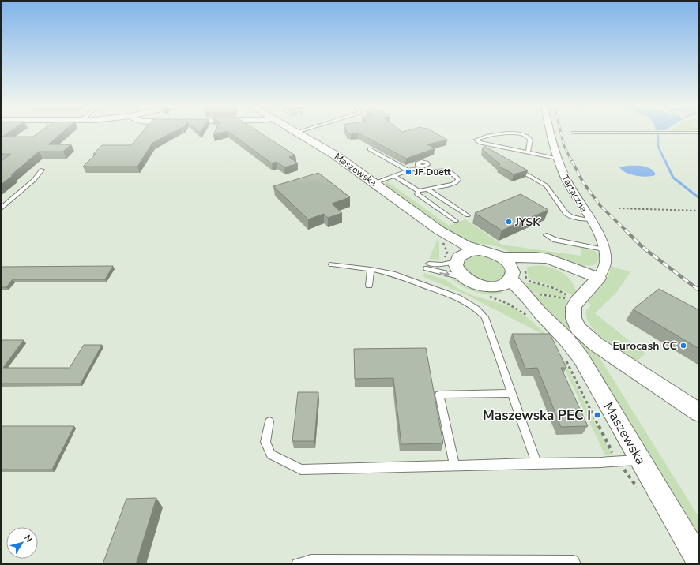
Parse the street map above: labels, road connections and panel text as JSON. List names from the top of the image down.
{
  "streets": {
    "street": ["Maszewska", "Tartaczna"]
  },
  "places": {
    "other": ["JF Duett", "JYSK", "Eurocash CC"],
    "transit": ["Maszewska PEC I"]
  },
  "north": "top right"
}
